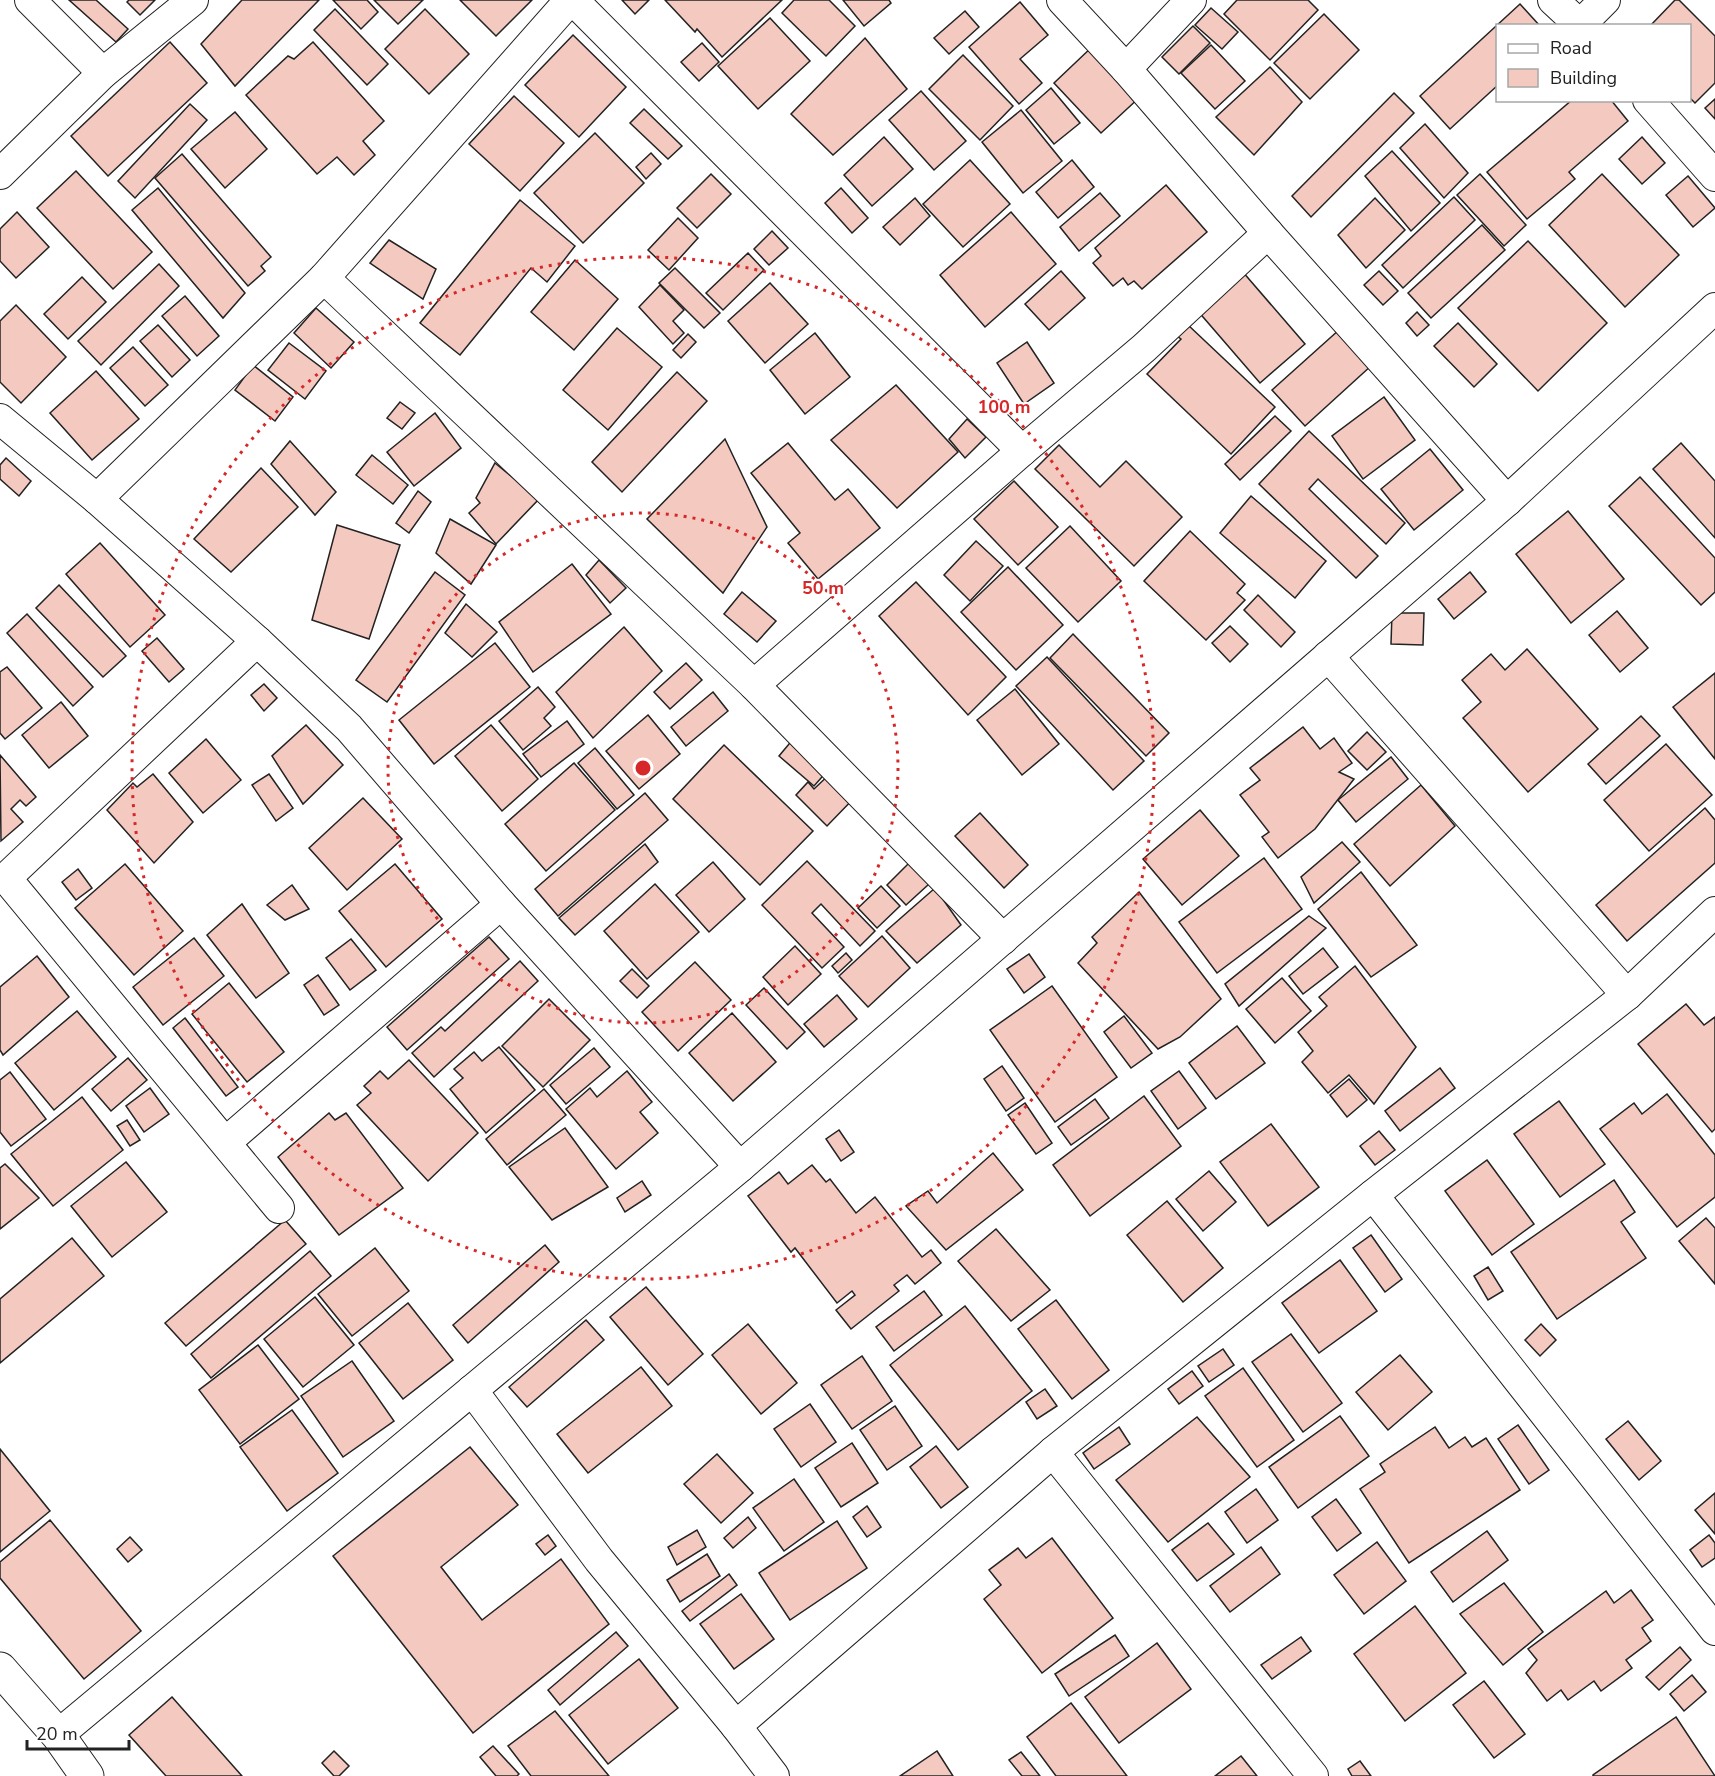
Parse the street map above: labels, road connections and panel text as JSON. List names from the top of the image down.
{
  "legend": ["Road", "Building"],
  "scale_bar": "20 m",
  "rings": ["100 m", "50 m"]
}
